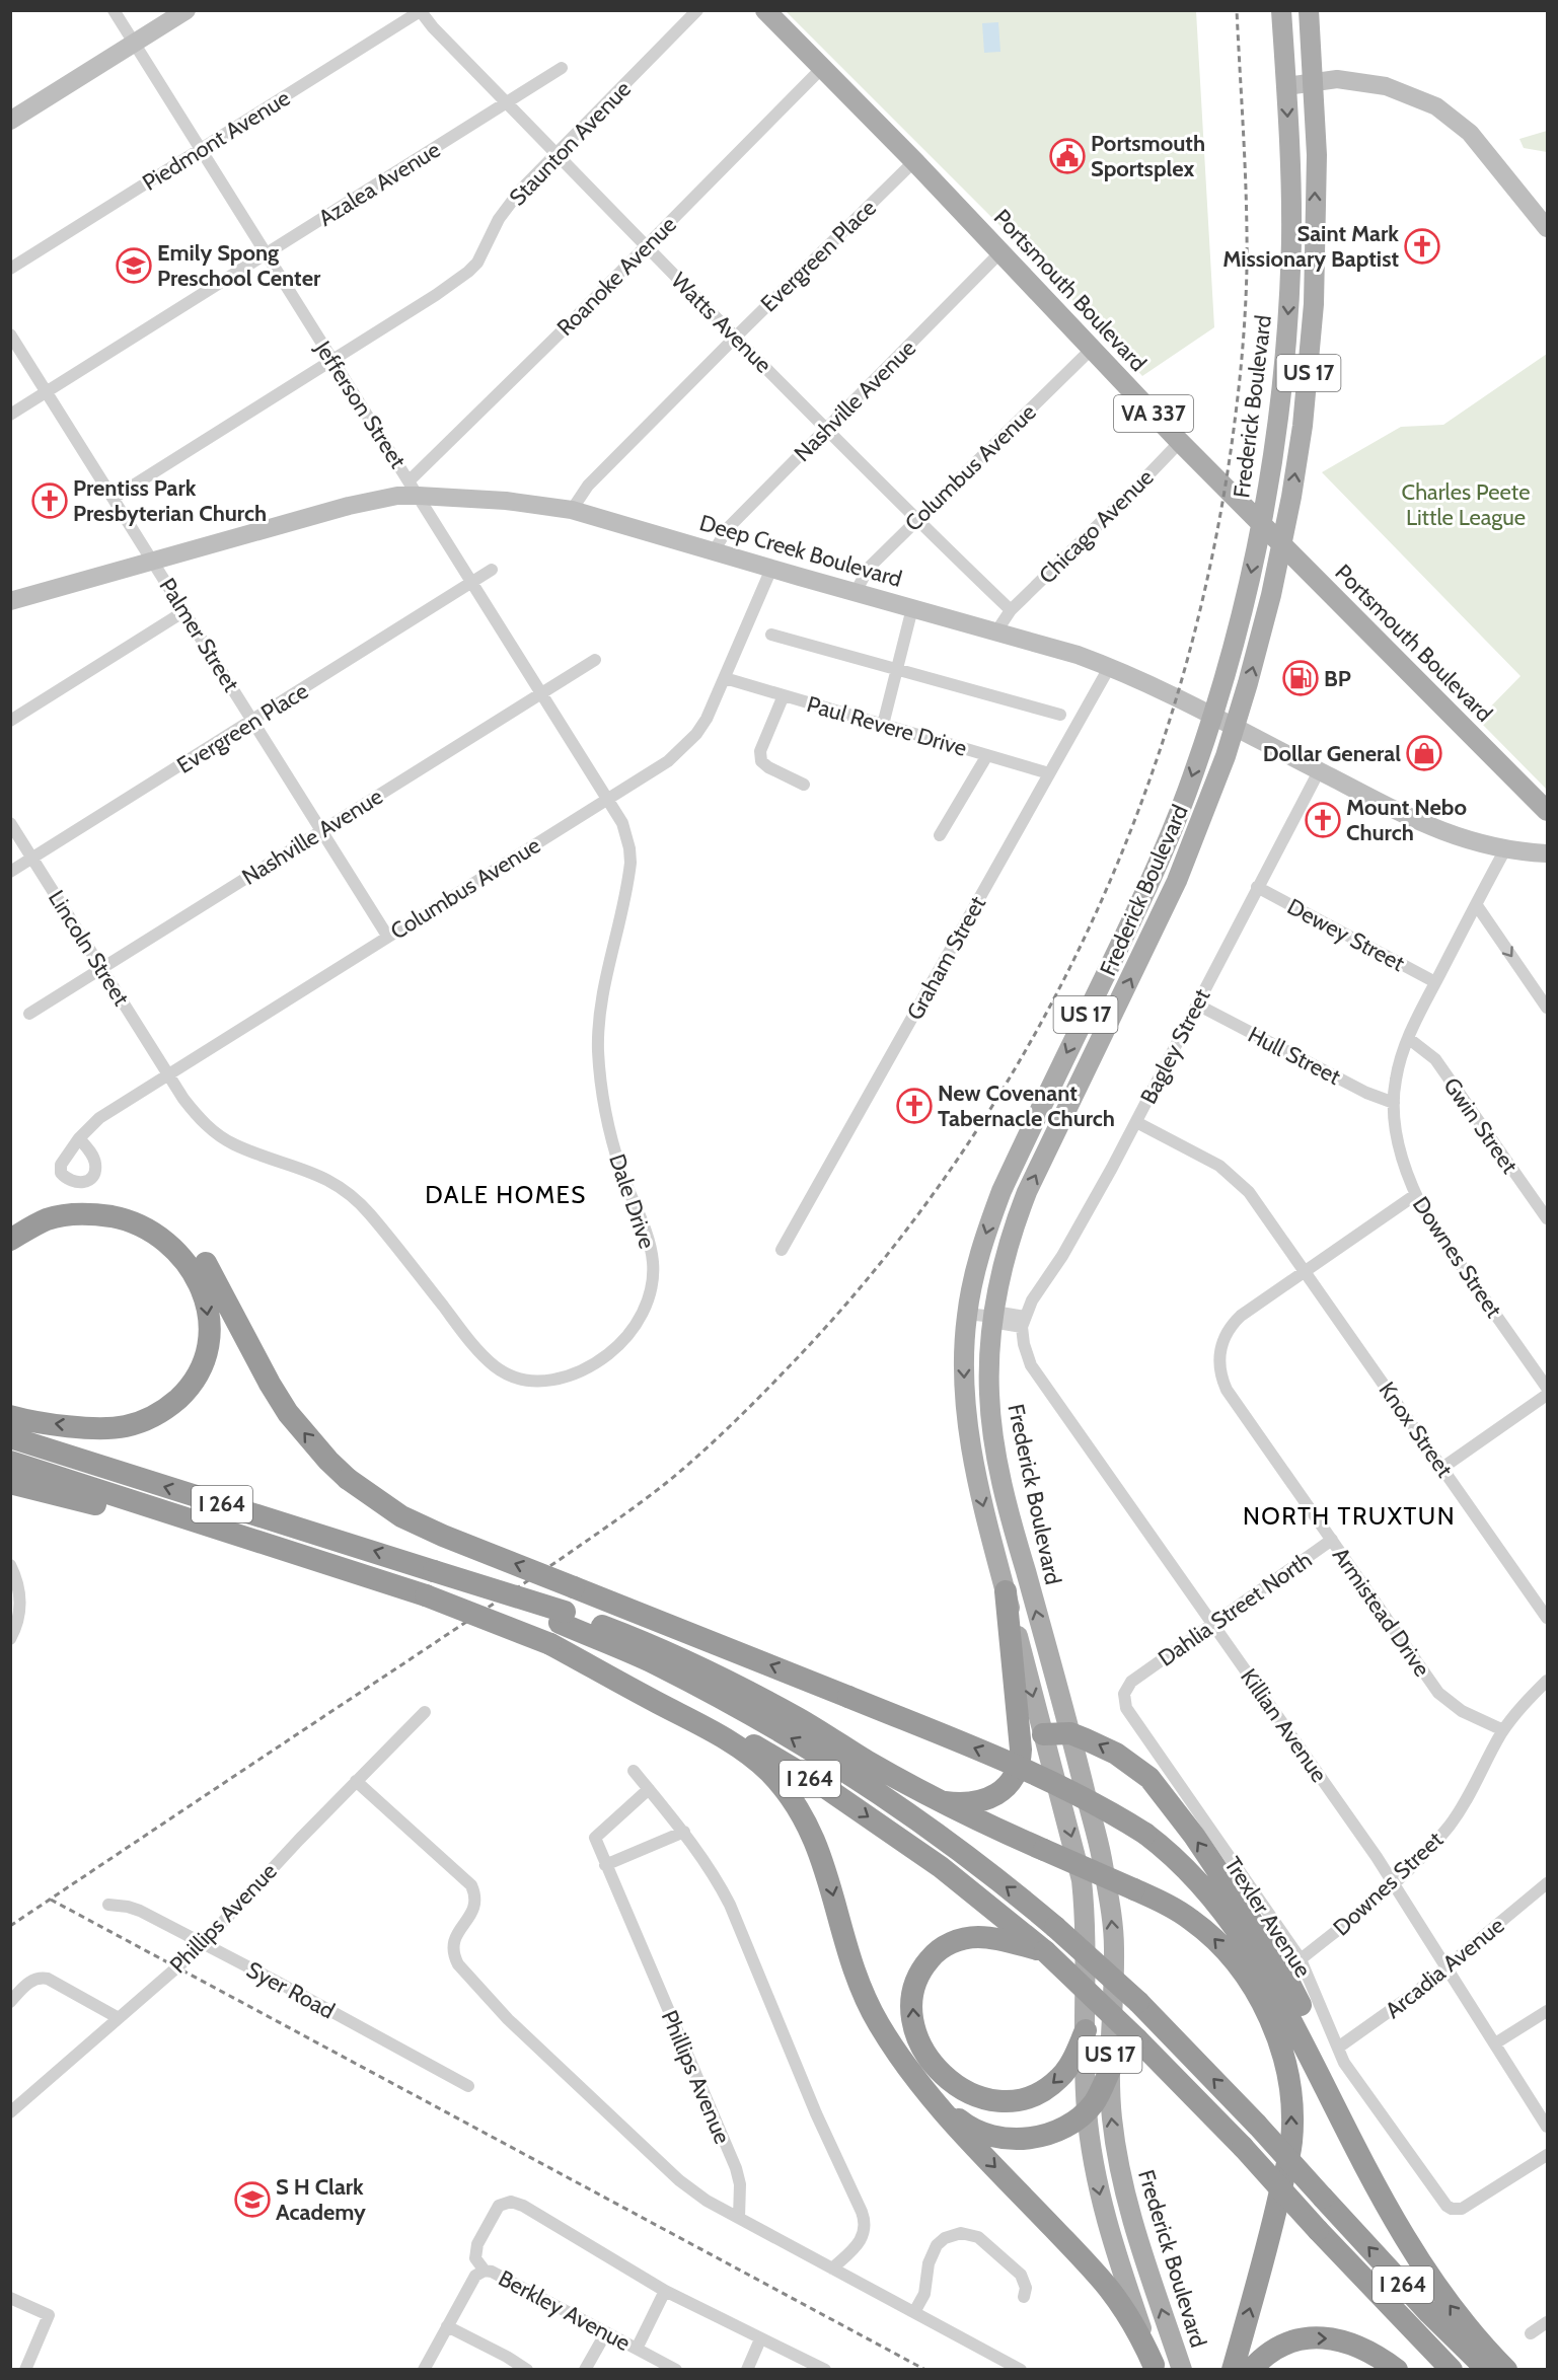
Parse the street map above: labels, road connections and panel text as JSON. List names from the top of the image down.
{
  "streets": {
    "highway": ["I 264"],
    "main road": [
      "Portsmouth Boulevard",
      "US 17",
      "Frederick Boulevard",
      "VA 337"
    ],
    "street": [
      "Piedmont Avenue",
      "Staunton Avenue",
      "Azalea Avenue",
      "Evergreen Place",
      "Roanoke Avenue",
      "Watts Avenue",
      "Nashville Avenue",
      "Jefferson Street",
      "Columbus Avenue",
      "Chicago Avenue",
      "Deep Creek Boulevard",
      "Palmer Street",
      "Paul Revere Drive",
      "Dewey Street",
      "Lincoln Street",
      "Graham Street",
      "Bagley Street",
      "Hull Street",
      "Gwin Street",
      "Dale Drive",
      "Downes Street",
      "Knox Street",
      "Dahlia Street North",
      "Armistead Drive",
      "Killian Avenue",
      "Trexler Avenue",
      "Phillips Avenue",
      "Arcadia Avenue",
      "Syer Road",
      "Berkley Avenue"
    ]
  },
  "crossings": [
    ["Piedmont Avenue", "Watts Avenue"],
    ["Piedmont Avenue", "Jefferson Street"],
    ["Staunton Avenue", "Watts Avenue"],
    ["Staunton Avenue", "Jefferson Street"],
    ["Staunton Avenue", "Palmer Street"],
    ["Azalea Avenue", "Watts Avenue"],
    ["Azalea Avenue", "Jefferson Street"],
    ["Azalea Avenue", "Palmer Street"],
    ["Evergreen Place", "Portsmouth Boulevard"],
    ["Evergreen Place", "Watts Avenue"],
    ["Evergreen Place", "Jefferson Street"],
    ["Evergreen Place", "Deep Creek Boulevard"],
    ["Evergreen Place", "Palmer Street"],
    ["Evergreen Place", "Lincoln Street"],
    ["Roanoke Avenue", "Portsmouth Boulevard"],
    ["Roanoke Avenue", "Watts Avenue"],
    ["Roanoke Avenue", "Jefferson Street"],
    ["Roanoke Avenue", "Deep Creek Boulevard"],
    ["Portsmouth Boulevard", "Nashville Avenue"],
    ["Portsmouth Boulevard", "Frederick Boulevard"],
    ["Portsmouth Boulevard", "Columbus Avenue"],
    ["Portsmouth Boulevard", "Chicago Avenue"],
    ["Watts Avenue", "Nashville Avenue"],
    ["Watts Avenue", "Columbus Avenue"],
    ["Watts Avenue", "Chicago Avenue"],
    ["Nashville Avenue", "Jefferson Street"],
    ["Nashville Avenue", "Deep Creek Boulevard"],
    ["Nashville Avenue", "Palmer Street"],
    ["Nashville Avenue", "Lincoln Street"],
    ["Jefferson Street", "Columbus Avenue"],
    ["Jefferson Street", "Deep Creek Boulevard"],
    ["Jefferson Street", "Dale Drive"],
    ["Frederick Boulevard", "Deep Creek Boulevard"],
    ["Columbus Avenue", "Deep Creek Boulevard"],
    ["Columbus Avenue", "Palmer Street"],
    ["Columbus Avenue", "Paul Revere Drive"],
    ["Columbus Avenue", "Lincoln Street"],
    ["Columbus Avenue", "Dale Drive"],
    ["Deep Creek Boulevard", "Palmer Street"],
    ["Deep Creek Boulevard", "Graham Street"],
    ["Deep Creek Boulevard", "Bagley Street"],
    ["Deep Creek Boulevard", "Downes Street"],
    ["Paul Revere Drive", "Graham Street"],
    ["Dewey Street", "Bagley Street"],
    ["Dewey Street", "Downes Street"],
    ["Lincoln Street", "Dale Drive"],
    ["Bagley Street", "Hull Street"],
    ["Bagley Street", "Killian Avenue"],
    ["Hull Street", "Downes Street"],
    ["Gwin Street", "Downes Street"],
    ["Downes Street", "Armistead Drive"],
    ["Downes Street", "Killian Avenue"],
    ["Downes Street", "Trexler Avenue"],
    ["Knox Street", "Armistead Drive"],
    ["Dahlia Street North", "Armistead Drive"],
    ["Dahlia Street North", "Killian Avenue"],
    ["Dahlia Street North", "Trexler Avenue"],
    ["Killian Avenue", "Arcadia Avenue"],
    ["Trexler Avenue", "Arcadia Avenue"],
    ["Phillips Avenue", "Syer Road"]
  ],
  "districts": ["DALE HOMES", "NORTH TRUXTUN"],
  "parks": ["Charles Peete Little League"],
  "places": {
    "public building": ["Portsmouth Sportsplex"],
    "church": [
      "Saint Mark Missionary Baptist",
      "Prentiss Park Presbyterian Church",
      "Mount Nebo Church",
      "New Covenant Tabernacle Church"
    ],
    "school or university": ["Emily Spong Preschool Center", "S H Clark Academy"],
    "fuel station": ["BP"],
    "shop": ["Dollar General"]
  }
}
